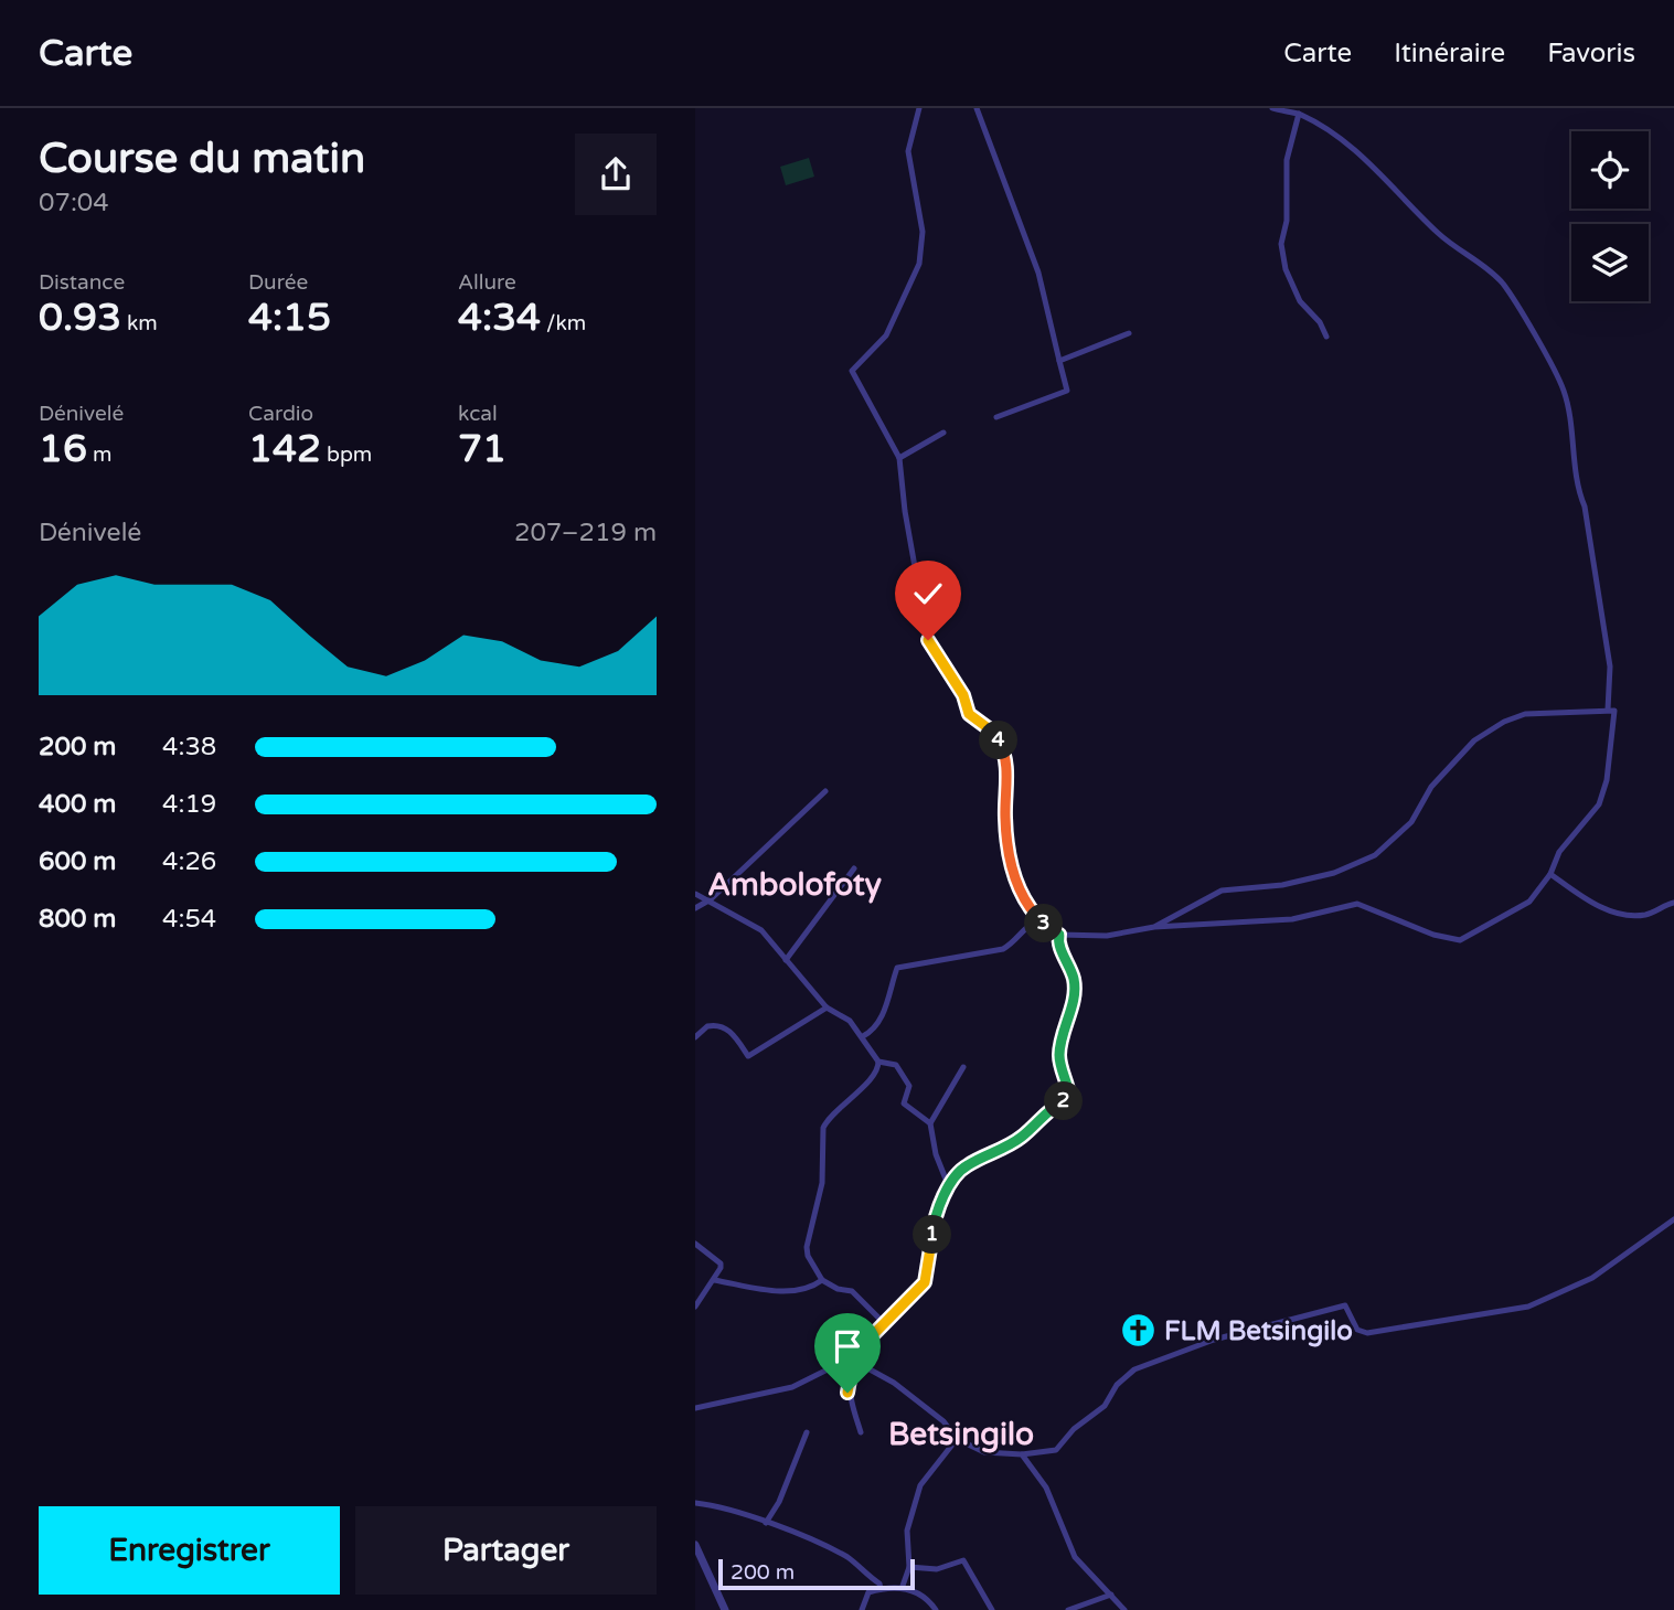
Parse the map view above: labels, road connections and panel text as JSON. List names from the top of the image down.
{
  "districts": ["Ambolofoty", "Betsingilo"],
  "places": {
    "church": ["FLM Betsingilo"]
  },
  "scale_bar": "200 m",
  "page": {
    "header": "Carte",
    "nav": ["Carte", "Itinéraire", "Favoris"],
    "heading": ["Course du matin", "07:04"],
    "stats": [
      ["Distance", "0.93 km"],
      ["Durée", "4:15"],
      ["Allure", "4:34 /km"],
      ["Dénivelé", "16 m"],
      ["Cardio", "142 bpm"],
      ["kcal", "71"]
    ],
    "chart": ["Dénivelé", "207–219 m"],
    "list": [
      {
        "name": "200 m",
        "note": "4:38"
      },
      {
        "name": "400 m",
        "note": "4:19"
      },
      {
        "name": "600 m",
        "note": "4:26"
      },
      {
        "name": "800 m",
        "note": "4:54"
      }
    ],
    "pins": [
      "4",
      "3",
      "2",
      "1"
    ],
    "buttons": ["Enregistrer", "Partager"],
    "scale": "200 m"
  }
}
